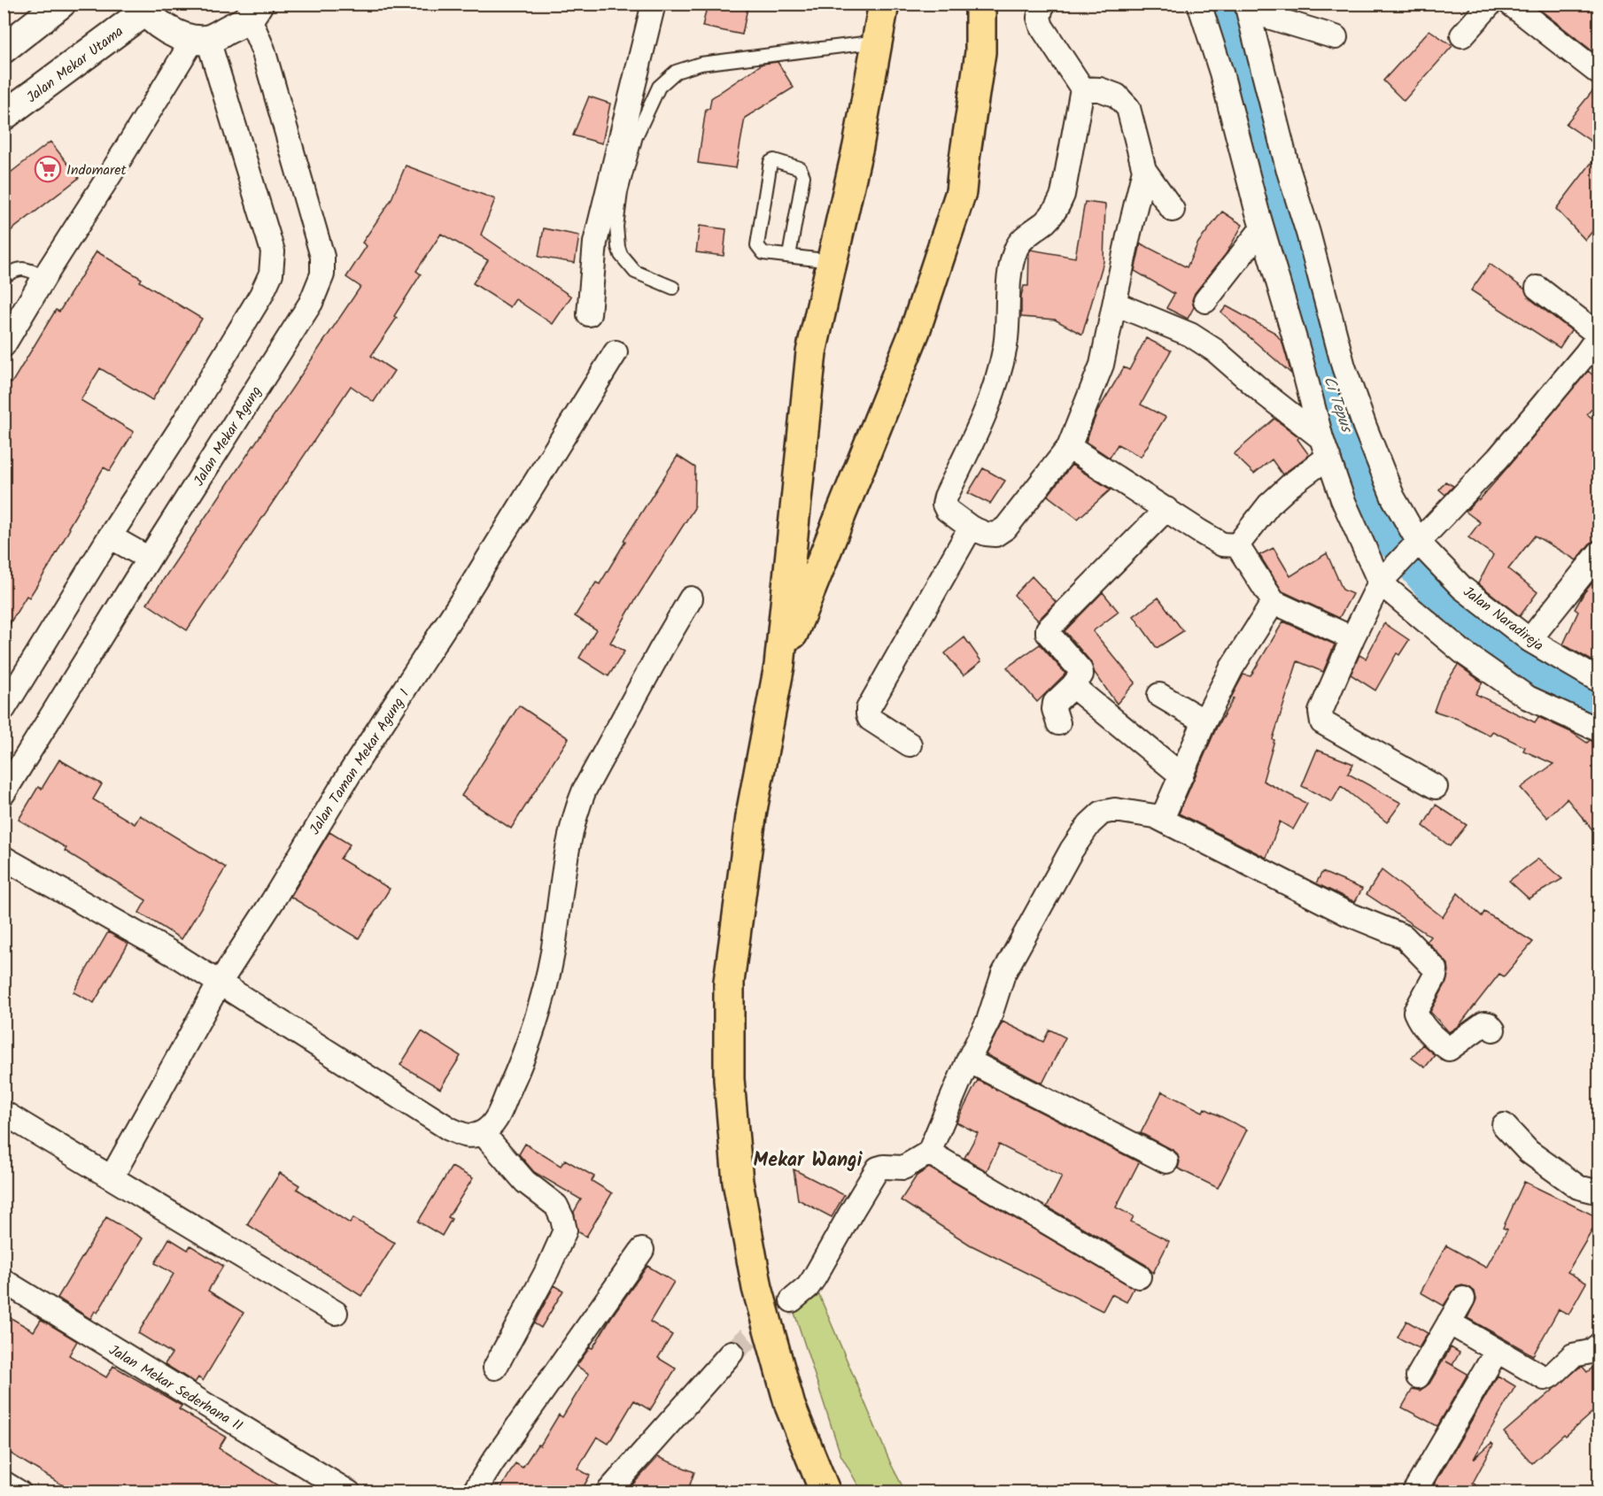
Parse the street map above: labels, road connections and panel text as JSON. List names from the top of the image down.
{
  "streets": {
    "street": [
      "Jalan Mekar Utama",
      "Jalan Mekar Agung",
      "Jalan Naradireja",
      "Jalan Taman Mekar Agung I",
      "Jalan Mekar Sederhana II"
    ]
  },
  "districts": ["Mekar Wangi"],
  "water": ["Ci Tepus"],
  "places": {
    "supermarket": ["Indomaret"]
  }
}
